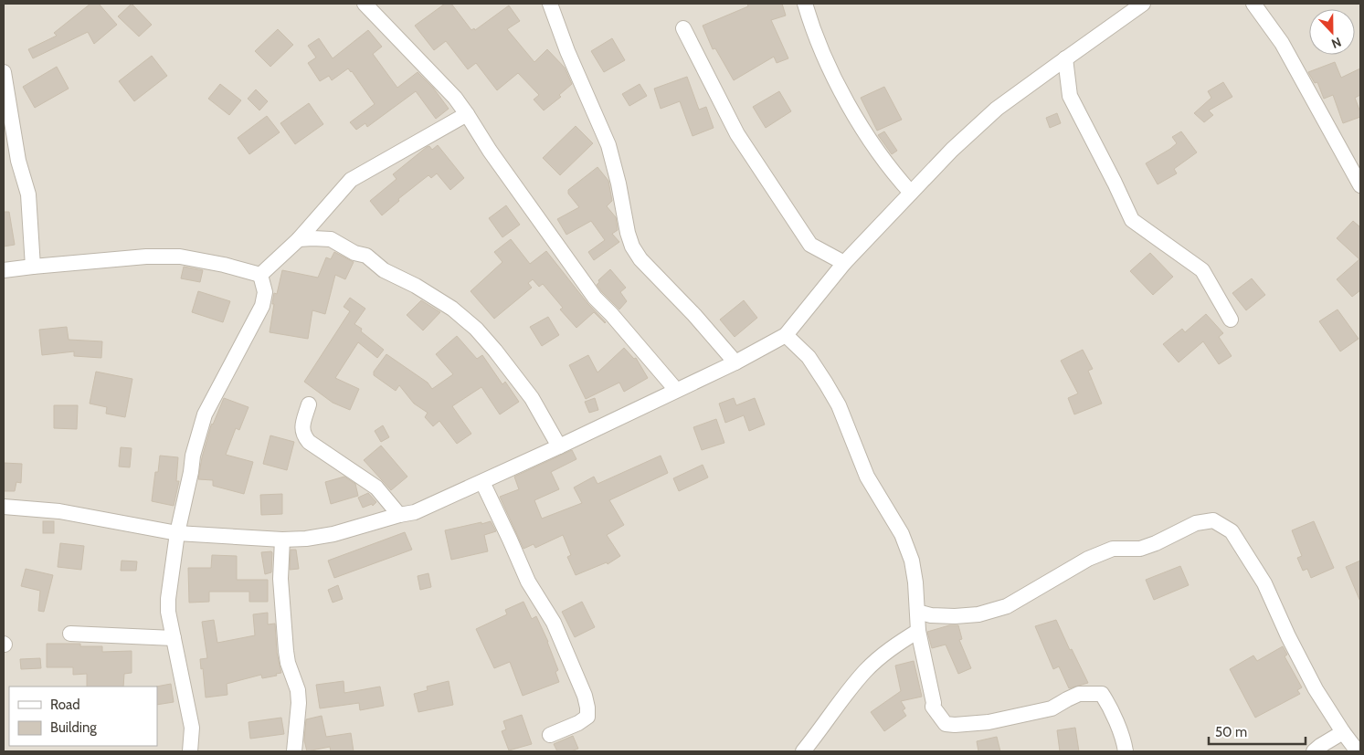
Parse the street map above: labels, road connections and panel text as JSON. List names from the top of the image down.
{
  "legend": ["Road", "Building"],
  "scale_bar": "50 m",
  "north": "bottom"
}
